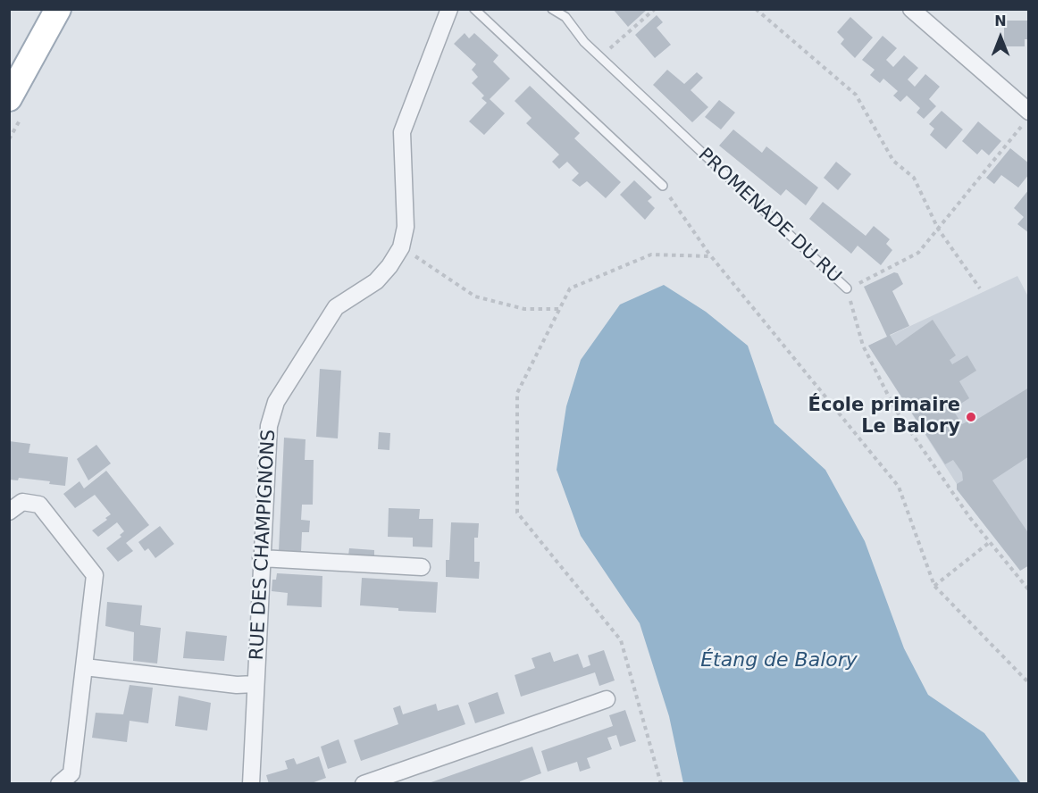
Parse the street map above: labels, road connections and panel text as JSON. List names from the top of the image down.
{
  "streets": {
    "street": ["RUE DES CHAMPIGNONS"],
    "lane": ["PROMENADE DU RU"]
  },
  "water": ["Étang de Balory"],
  "places": ["École primaire Le Balory"],
  "north": "top"
}
